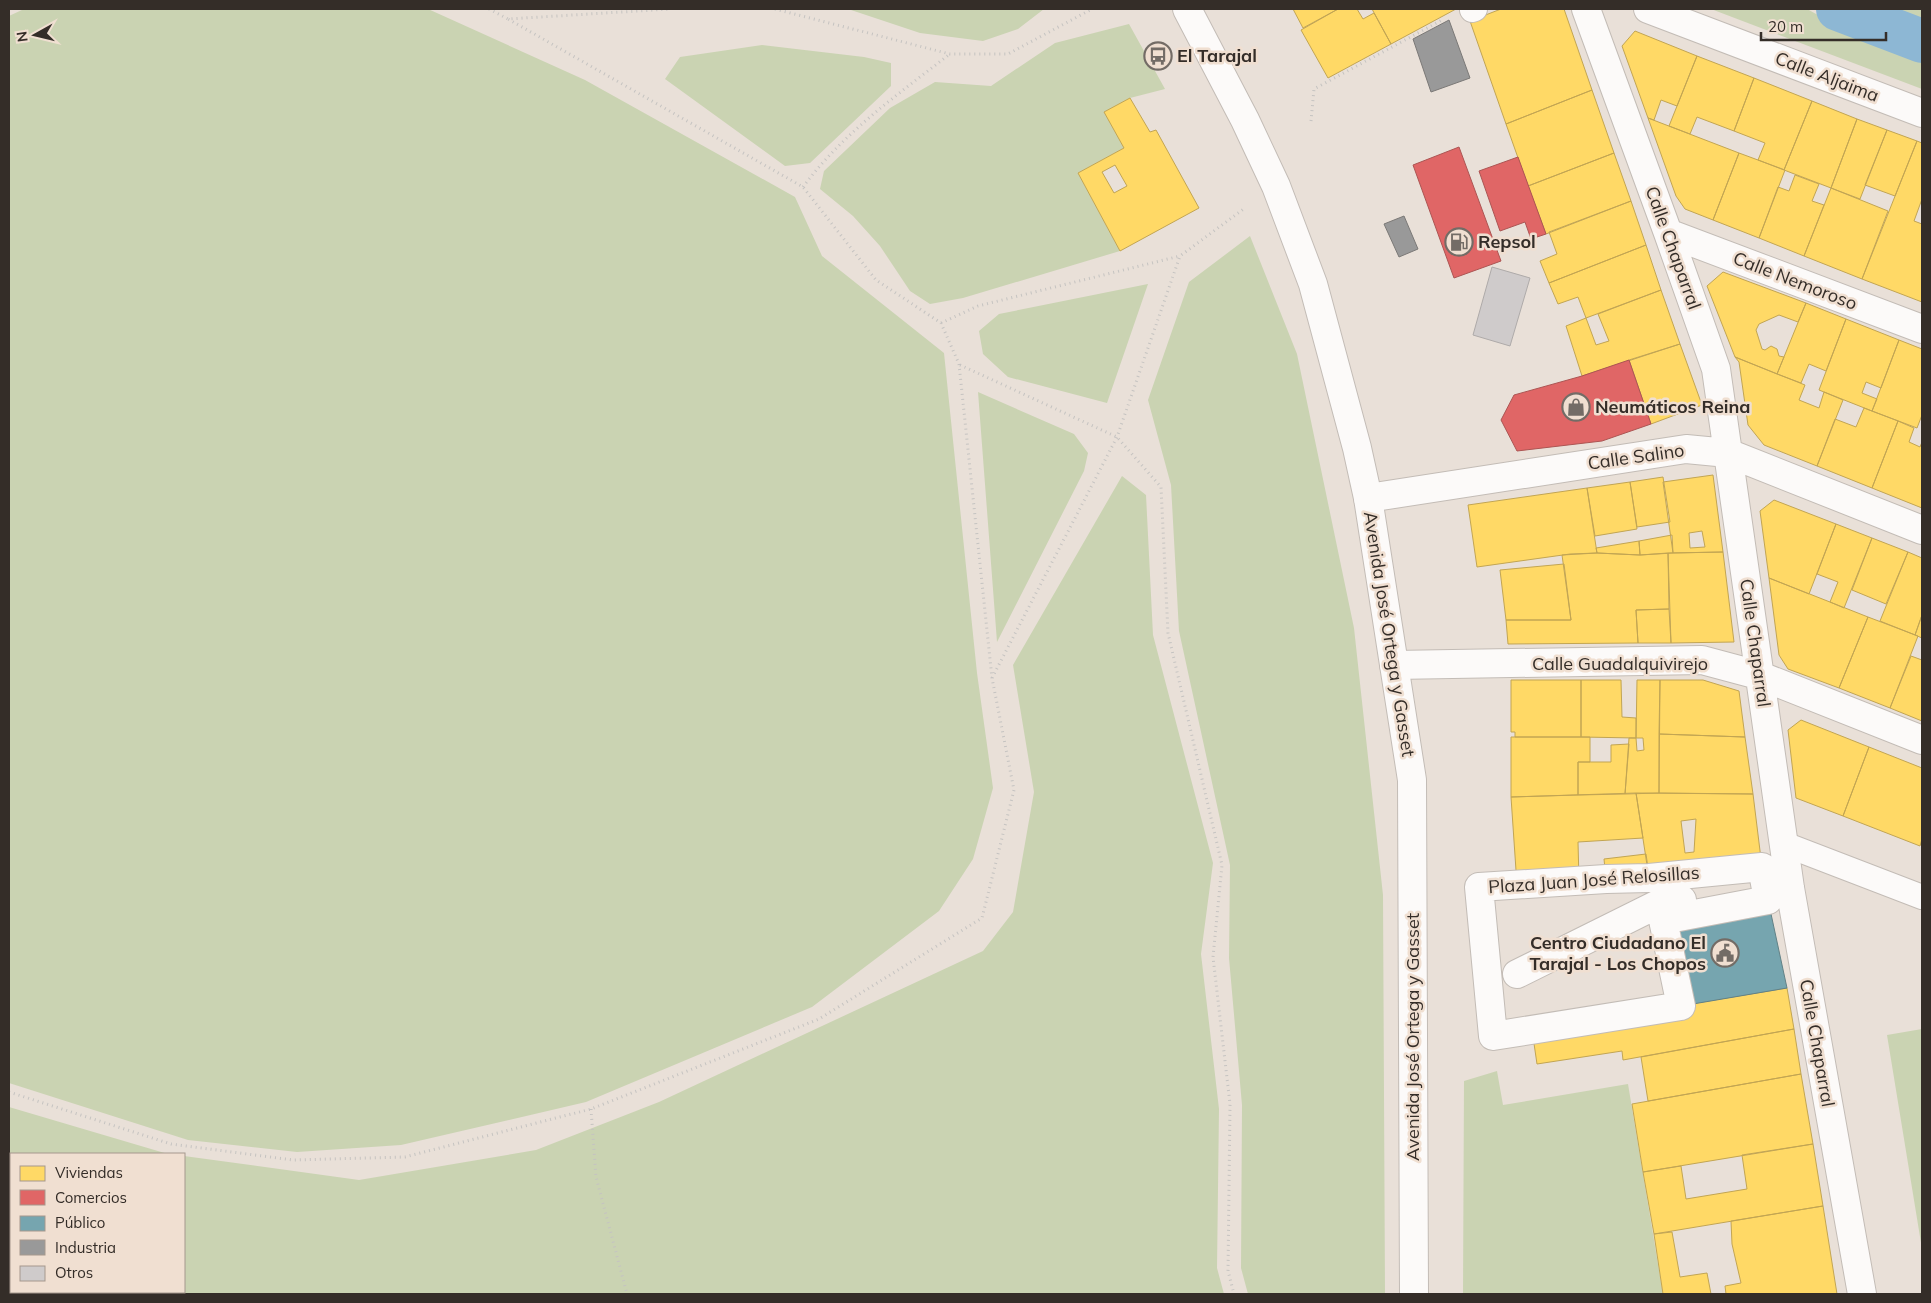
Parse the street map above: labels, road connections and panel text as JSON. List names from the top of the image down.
{
  "streets": {
    "street": [
      "Calle Aljaima",
      "Calle Chaparral",
      "Calle Nemoroso",
      "Calle Salino",
      "Avenida José Ortega y Gasset",
      "Calle Guadalquivirejo",
      "Plaza Juan José Relosillas"
    ]
  },
  "crossings": [
    ["Calle Chaparral", "Calle Nemoroso"],
    ["Calle Chaparral", "Calle Salino"],
    ["Calle Chaparral", "Calle Guadalquivirejo"],
    ["Calle Chaparral", "Plaza Juan José Relosillas"],
    ["Calle Salino", "Avenida José Ortega y Gasset"],
    ["Avenida José Ortega y Gasset", "Calle Guadalquivirejo"]
  ],
  "places": {
    "bus stop": ["El Tarajal"],
    "fuel station": ["Repsol"],
    "shop": ["Neumáticos Reina"],
    "public building": ["Centro Ciudadano El Tarajal - Los Chopos"]
  },
  "legend": [
    "Viviendas",
    "Comercios",
    "Público",
    "Industria",
    "Otros"
  ],
  "scale_bar": "20 m",
  "north": "left"
}
